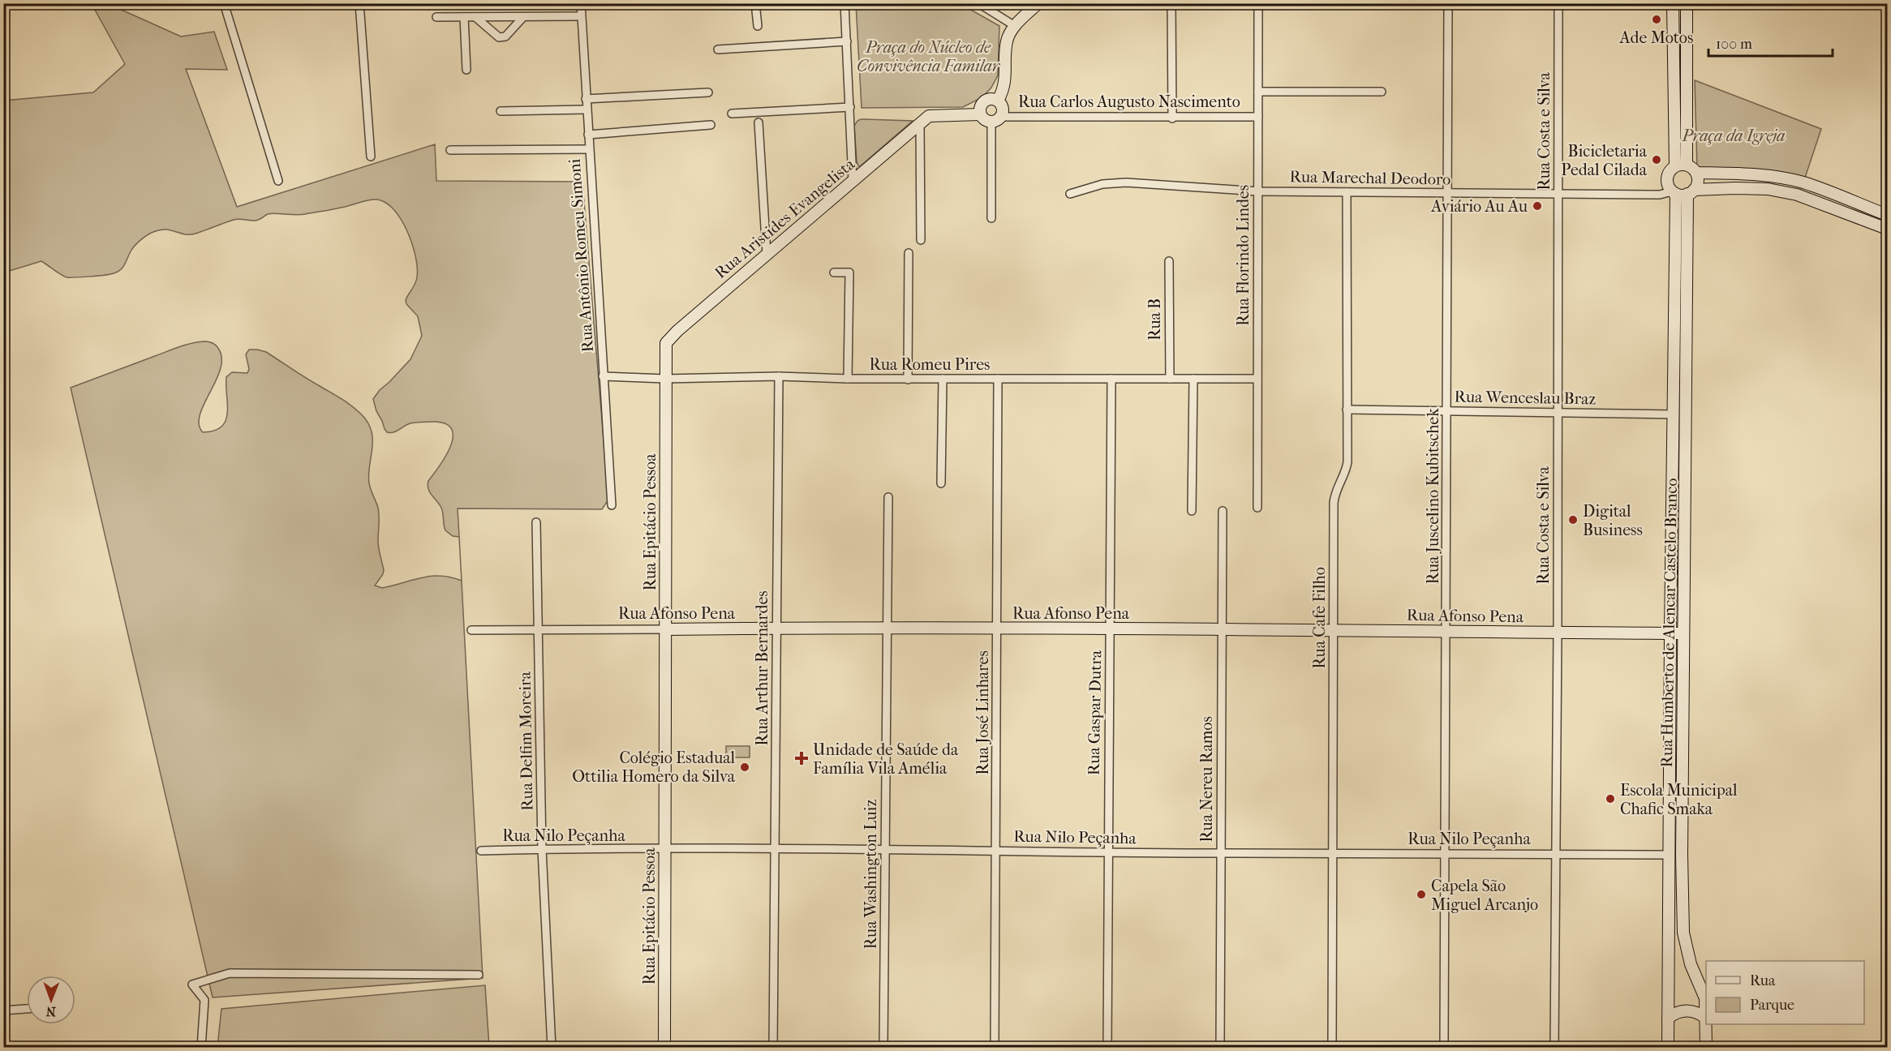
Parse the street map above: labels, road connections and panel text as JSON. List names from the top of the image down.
{
  "streets": {
    "street": [
      "Rua Carlos Augusto Nascimento",
      "Rua Costa e Silva",
      "Rua Marechal Deodoro",
      "Rua Aristides Evangelista",
      "Rua Antônio Romeu Simoni",
      "Rua Florindo Lindes",
      "Rua B",
      "Rua Romeu Pires",
      "Rua Wenceslau Braz",
      "Rua Juscelino Kubitschek",
      "Rua Epitácio Pessoa",
      "Rua Afonso Pena",
      "Rua Cafe Filho",
      "Rua Humberto de Alencar Castelo Branco",
      "Rua Arthur Bernardes",
      "Rua José Linhares",
      "Rua Gaspar Dutra",
      "Rua Delfim Moreira",
      "Rua Nereu Ramos",
      "Rua Nilo Peçanha",
      "Rua Washington Luiz"
    ]
  },
  "crossings": [
    ["Rua Carlos Augusto Nascimento", "Rua Aristides Evangelista"],
    ["Rua Carlos Augusto Nascimento", "Rua Florindo Lindes"],
    ["Rua Costa e Silva", "Rua Marechal Deodoro"],
    ["Rua Costa e Silva", "Rua Wenceslau Braz"],
    ["Rua Costa e Silva", "Rua Afonso Pena"],
    ["Rua Costa e Silva", "Rua Nilo Peçanha"],
    ["Rua Marechal Deodoro", "Rua Florindo Lindes"],
    ["Rua Marechal Deodoro", "Rua Juscelino Kubitschek"],
    ["Rua Marechal Deodoro", "Rua Cafe Filho"],
    ["Rua Marechal Deodoro", "Rua Humberto de Alencar Castelo Branco"],
    ["Rua Aristides Evangelista", "Rua Epitácio Pessoa"],
    ["Rua Antônio Romeu Simoni", "Rua Romeu Pires"],
    ["Rua Florindo Lindes", "Rua Romeu Pires"],
    ["Rua B", "Rua Romeu Pires"],
    ["Rua Romeu Pires", "Rua Epitácio Pessoa"],
    ["Rua Romeu Pires", "Rua Arthur Bernardes"],
    ["Rua Romeu Pires", "Rua José Linhares"],
    ["Rua Romeu Pires", "Rua Gaspar Dutra"],
    ["Rua Wenceslau Braz", "Rua Juscelino Kubitschek"],
    ["Rua Wenceslau Braz", "Rua Cafe Filho"],
    ["Rua Wenceslau Braz", "Rua Humberto de Alencar Castelo Branco"],
    ["Rua Juscelino Kubitschek", "Rua Afonso Pena"],
    ["Rua Juscelino Kubitschek", "Rua Nilo Peçanha"],
    ["Rua Epitácio Pessoa", "Rua Afonso Pena"],
    ["Rua Epitácio Pessoa", "Rua Nilo Peçanha"],
    ["Rua Afonso Pena", "Rua Cafe Filho"],
    ["Rua Afonso Pena", "Rua Humberto de Alencar Castelo Branco"],
    ["Rua Afonso Pena", "Rua Arthur Bernardes"],
    ["Rua Afonso Pena", "Rua José Linhares"],
    ["Rua Afonso Pena", "Rua Gaspar Dutra"],
    ["Rua Afonso Pena", "Rua Delfim Moreira"],
    ["Rua Afonso Pena", "Rua Nereu Ramos"],
    ["Rua Afonso Pena", "Rua Washington Luiz"],
    ["Rua Cafe Filho", "Rua Nilo Peçanha"],
    ["Rua Humberto de Alencar Castelo Branco", "Rua Nilo Peçanha"],
    ["Rua Arthur Bernardes", "Rua Nilo Peçanha"],
    ["Rua José Linhares", "Rua Nilo Peçanha"],
    ["Rua Gaspar Dutra", "Rua Nilo Peçanha"],
    ["Rua Delfim Moreira", "Rua Nilo Peçanha"],
    ["Rua Nereu Ramos", "Rua Nilo Peçanha"],
    ["Rua Nilo Peçanha", "Rua Washington Luiz"]
  ],
  "parks": ["Praça do Núcleo de Convivência Familar", "Praça da Igreja"],
  "places": {
    "other": [
      "Ade Motos",
      "Bicicletaria Pedal Cilada",
      "Aviário Au Au",
      "Digital Business",
      "Colégio Estadual Ottilia Homero da Silva",
      "Escola Municipal Chafic Smaka",
      "Capela São Miguel Arcanjo"
    ],
    "health": ["Unidade de Saúde da Família Vila Amélia"]
  },
  "legend": ["Rua", "Parque"],
  "scale_bar": "100 m",
  "north": "bottom"
}
